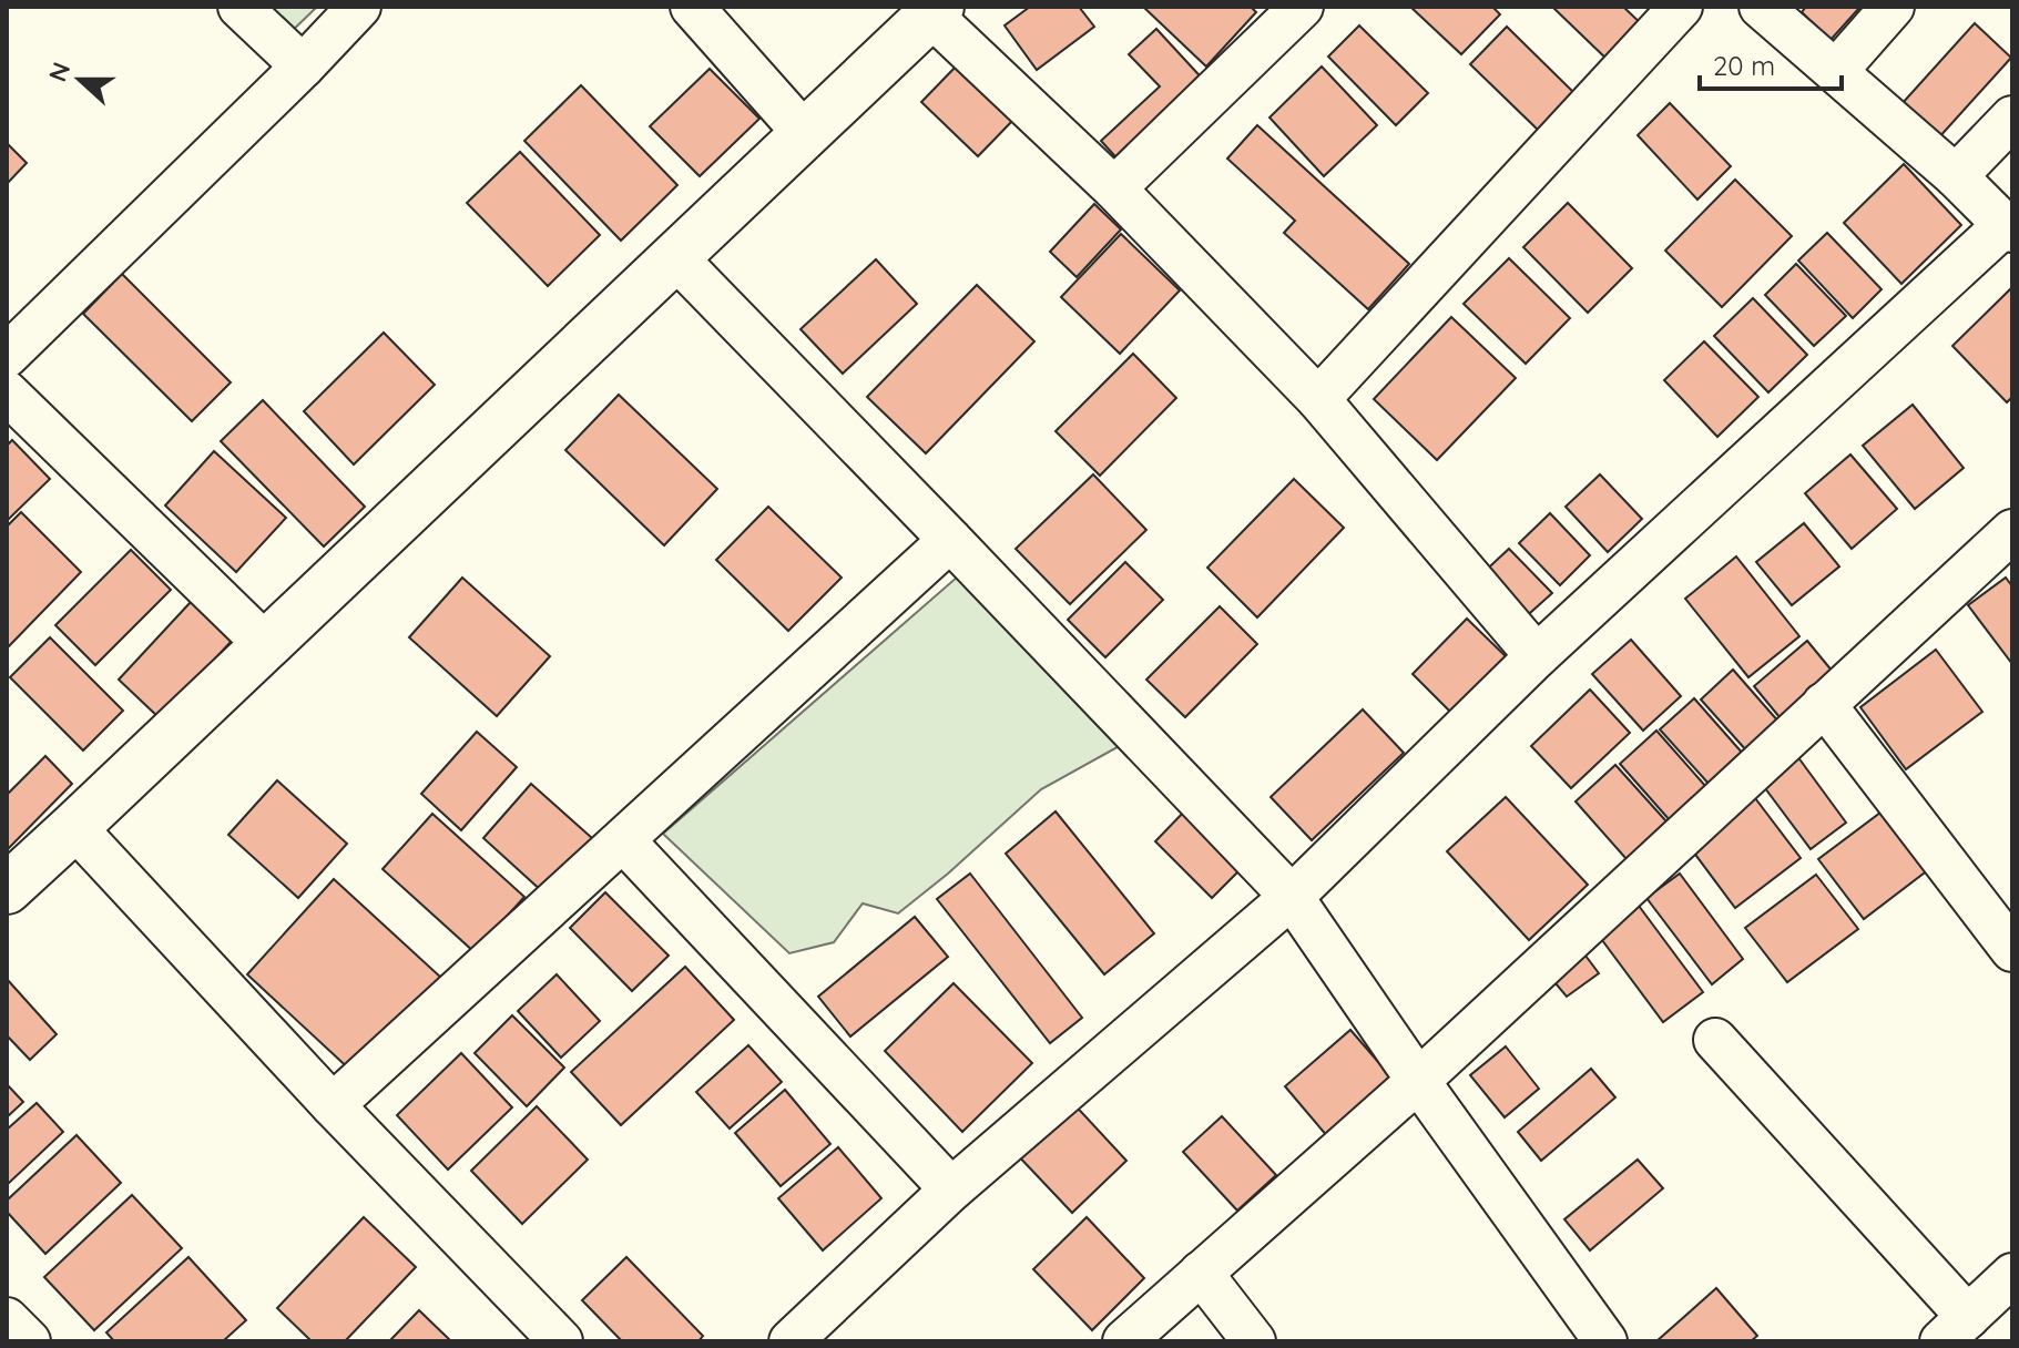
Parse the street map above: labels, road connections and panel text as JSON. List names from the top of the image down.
{
  "scale_bar": "20 m",
  "north": "left"
}
